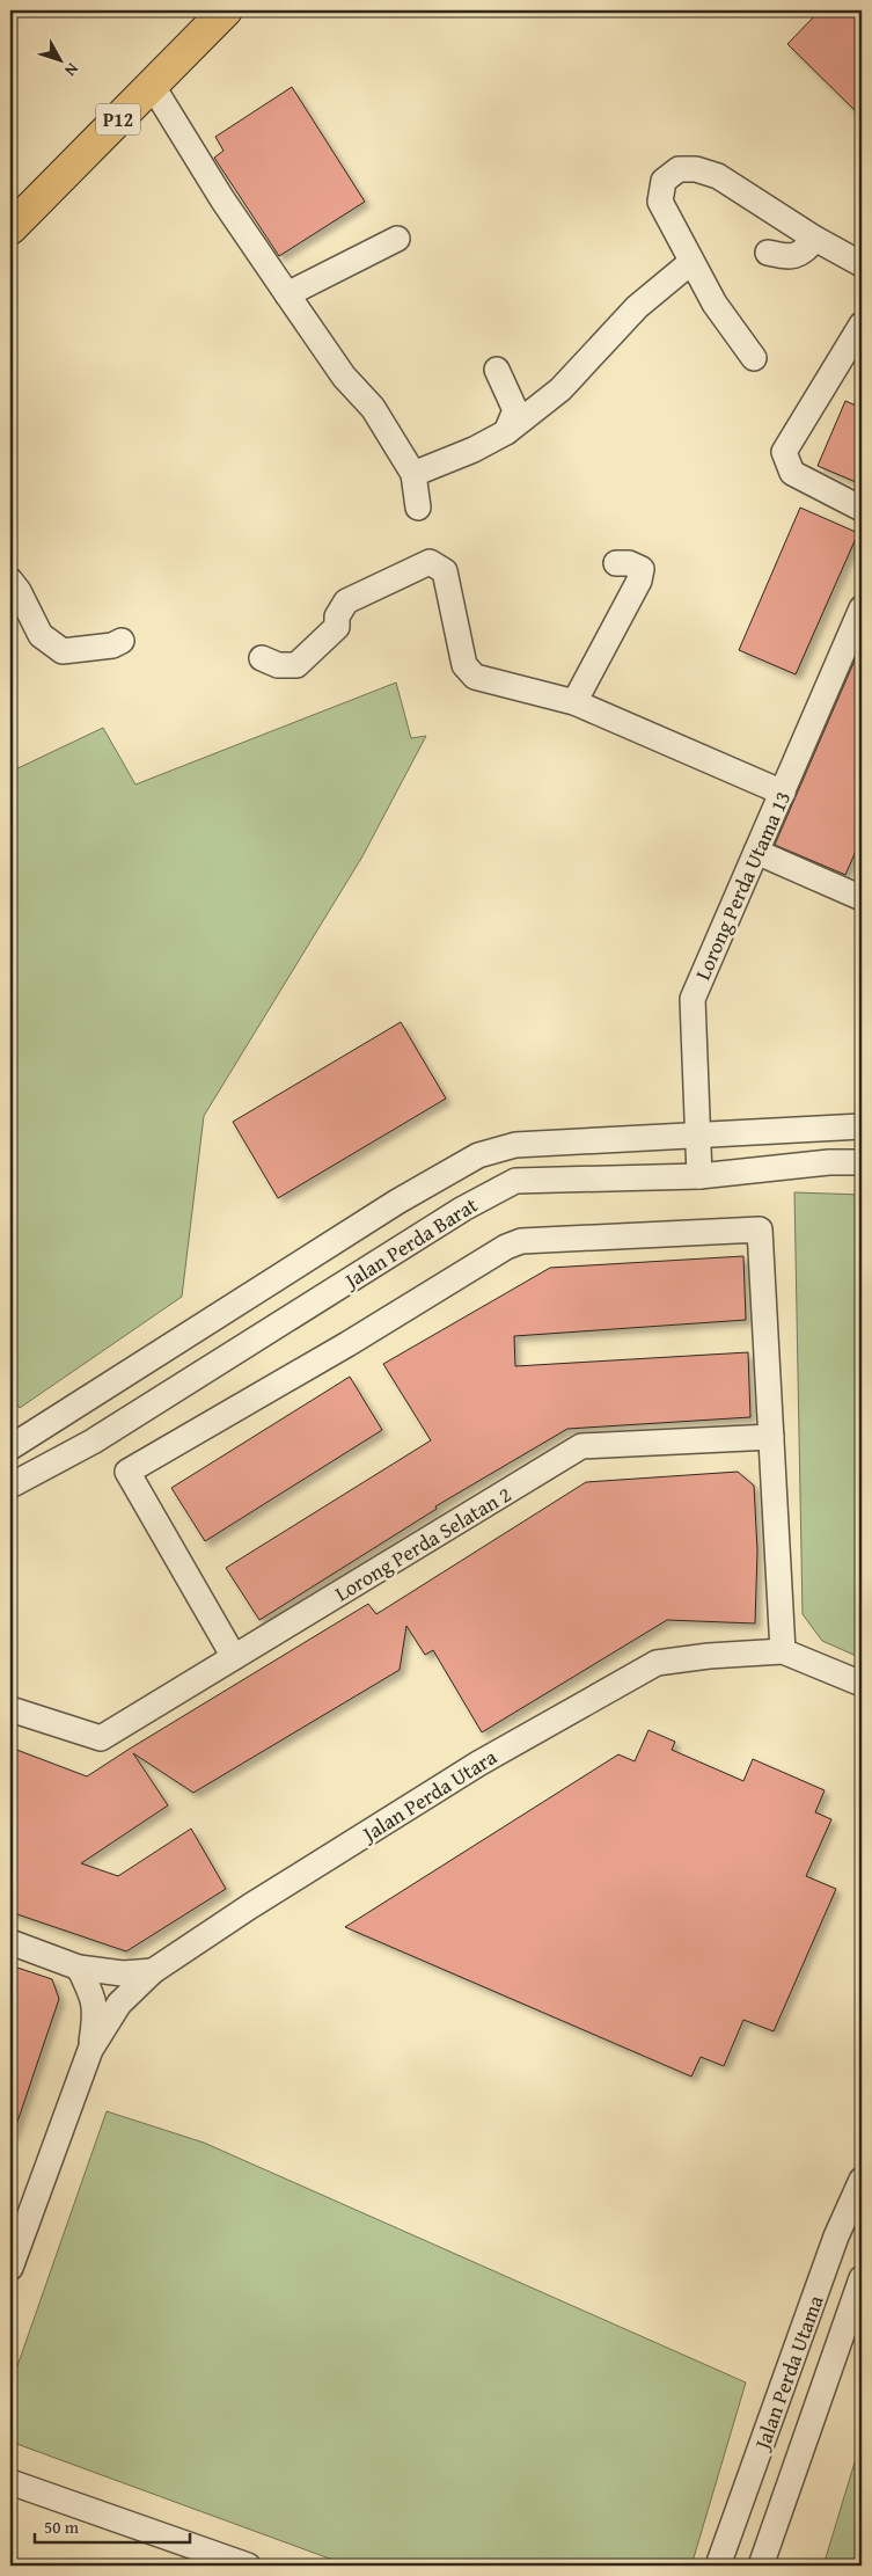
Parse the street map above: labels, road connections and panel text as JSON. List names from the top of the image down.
{
  "streets": {
    "main road": ["P12"],
    "street": [
      "Lorong Perda Utama 13",
      "Jalan Perda Barat",
      "Lorong Perda Selatan 2",
      "Jalan Perda Utara",
      "Jalan Perda Utama"
    ]
  },
  "crossings": [
    ["Lorong Perda Utama 13", "Jalan Perda Barat"]
  ],
  "scale_bar": "50 m",
  "north": "bottom right"
}
